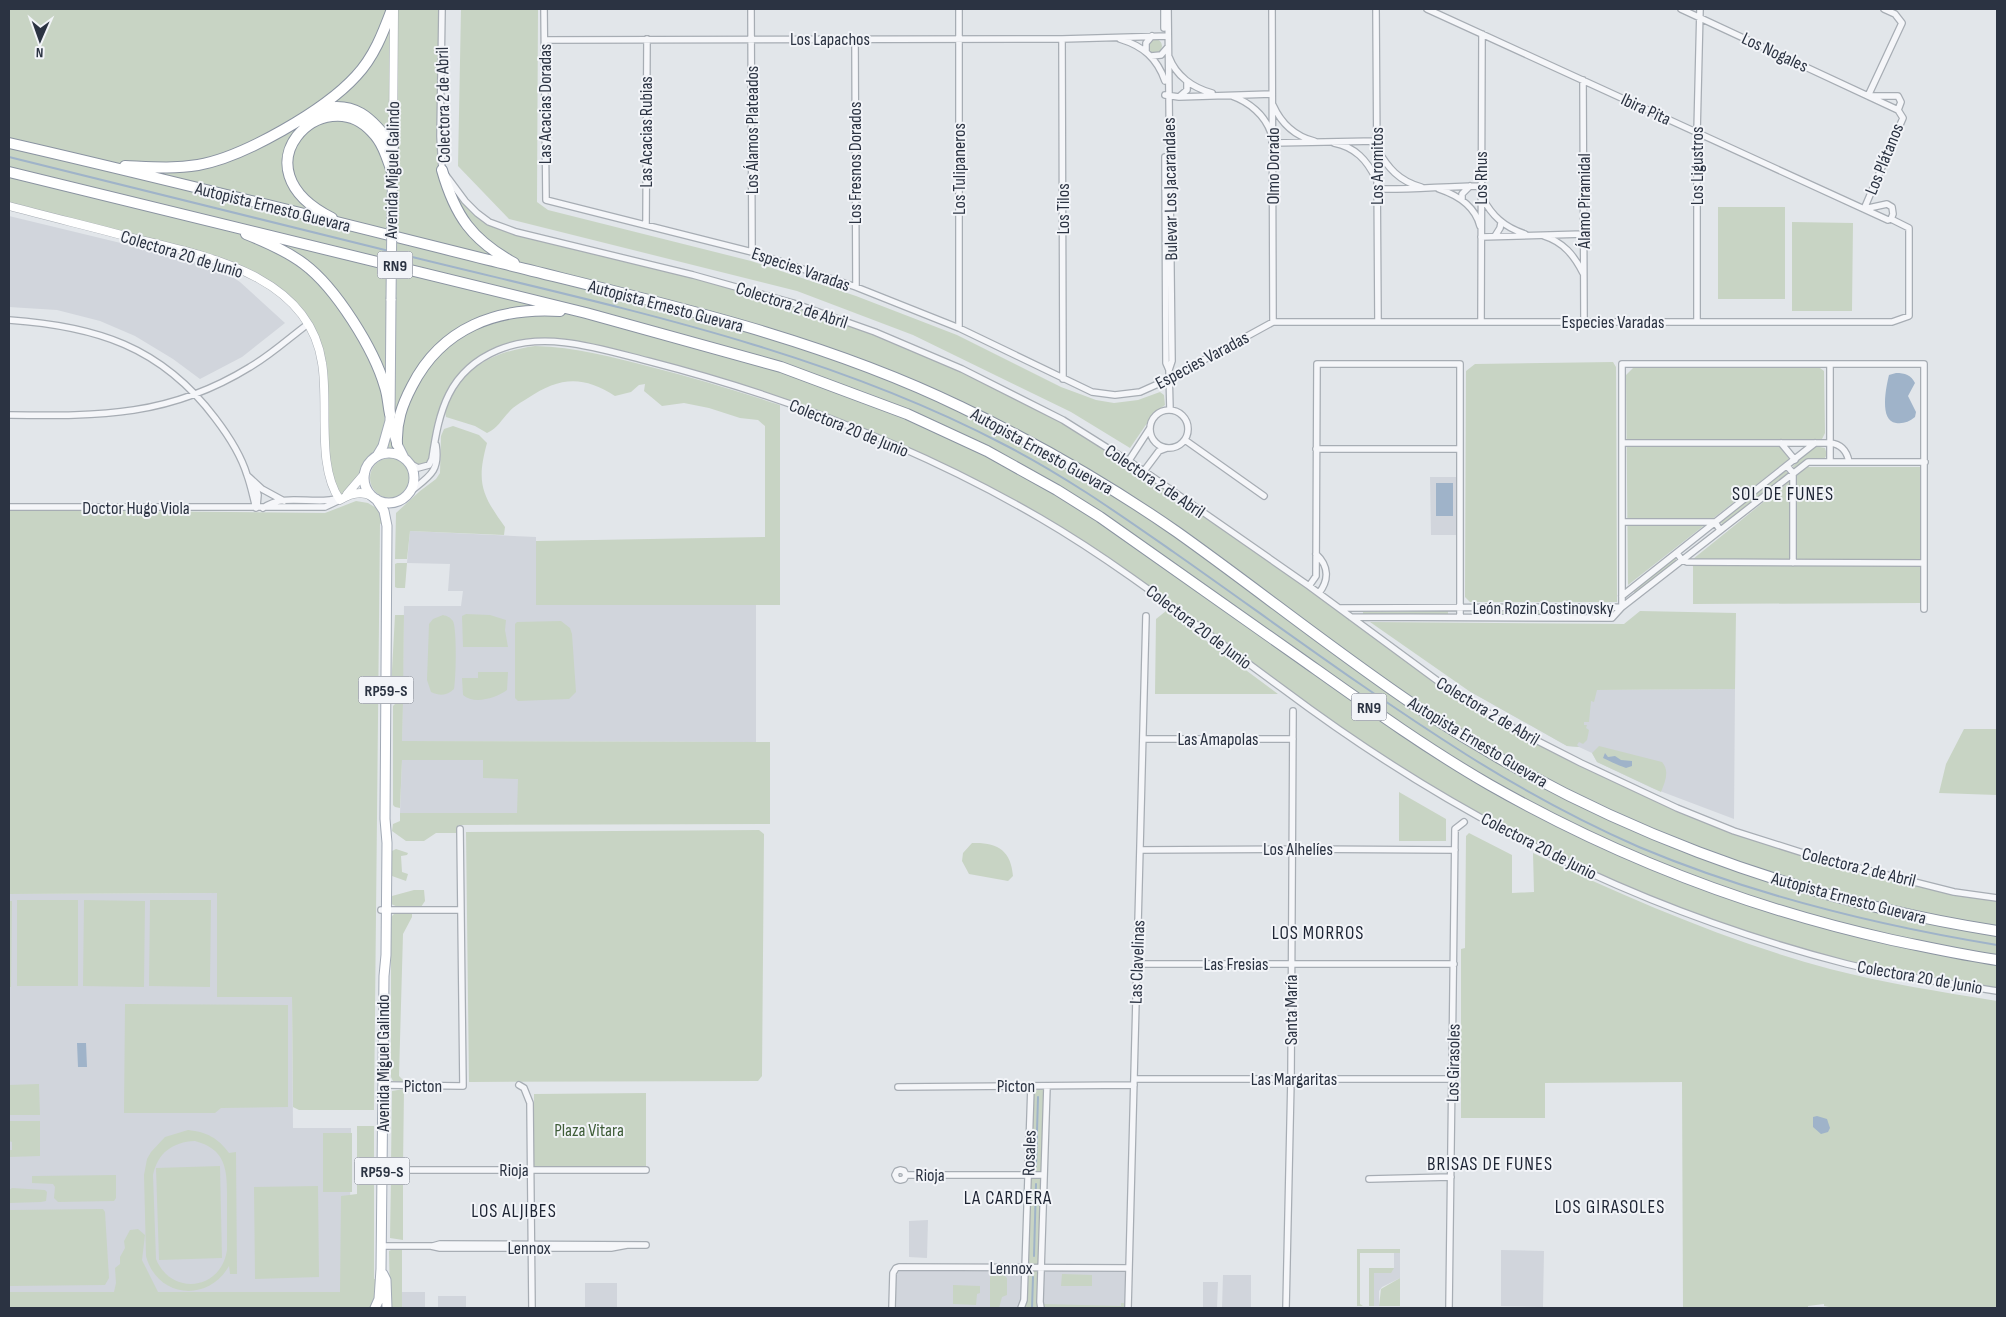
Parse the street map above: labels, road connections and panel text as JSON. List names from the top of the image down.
{
  "streets": {
    "highway": ["Autopista Ernesto Guevara", "RN9"],
    "main road": [
      "Avenida Miguel Galindo",
      "Colectora 20 de Junio",
      "Doctor Hugo Viola",
      "RP59-S"
    ],
    "street": [
      "Los Lapachos",
      "Los Nogales",
      "Las Acacias Doradas",
      "Colectora 2 de Abril",
      "Ibira Pita",
      "Los Álamos Plateados",
      "Las Acacias Rubias",
      "Los Plátanos",
      "Los Fresnos Dorados",
      "Olmo Dorado",
      "Los Aromitos",
      "Los Ligustros",
      "Los Tulipaneros",
      "Los Rhus",
      "Bulevar Los Jacarandaes",
      "Álamo Piramidal",
      "Los Tilos",
      "Especies Varadas",
      "León Rozin Costinovsky",
      "Las Amapolas",
      "Los Alhelíes",
      "Las Clavelinas",
      "Las Fresias",
      "Santa María",
      "Los Girasoles",
      "Las Margaritas",
      "Picton",
      "Rosales",
      "Rioja",
      "Lennox"
    ]
  },
  "crossings": [
    ["Los Lapachos", "Las Acacias Doradas"],
    ["Los Lapachos", "Los Álamos Plateados"],
    ["Los Lapachos", "Las Acacias Rubias"],
    ["Los Lapachos", "Los Fresnos Dorados"],
    ["Los Lapachos", "Los Tulipaneros"],
    ["Los Lapachos", "Bulevar Los Jacarandaes"],
    ["Los Lapachos", "Los Tilos"],
    ["Los Nogales", "Los Plátanos"],
    ["Los Nogales", "Los Ligustros"],
    ["Las Acacias Doradas", "Especies Varadas"],
    ["Colectora 2 de Abril", "León Rozin Costinovsky"],
    ["Ibira Pita", "Los Plátanos"],
    ["Ibira Pita", "Los Ligustros"],
    ["Ibira Pita", "Los Rhus"],
    ["Ibira Pita", "Álamo Piramidal"],
    ["Ibira Pita", "Especies Varadas"],
    ["Los Álamos Plateados", "Especies Varadas"],
    ["Las Acacias Rubias", "Especies Varadas"],
    ["Los Fresnos Dorados", "Especies Varadas"],
    ["Olmo Dorado", "Especies Varadas"],
    ["Los Aromitos", "Especies Varadas"],
    ["Los Ligustros", "Especies Varadas"],
    ["Los Tulipaneros", "Especies Varadas"],
    ["Avenida Miguel Galindo", "Colectora 20 de Junio"],
    ["Avenida Miguel Galindo", "Doctor Hugo Viola"],
    ["Avenida Miguel Galindo", "Picton"],
    ["Avenida Miguel Galindo", "Rioja"],
    ["Avenida Miguel Galindo", "Lennox"],
    ["Los Rhus", "Especies Varadas"],
    ["Bulevar Los Jacarandaes", "Especies Varadas"],
    ["Álamo Piramidal", "Especies Varadas"],
    ["Los Tilos", "Especies Varadas"],
    ["Colectora 20 de Junio", "Doctor Hugo Viola"],
    ["Las Amapolas", "Las Clavelinas"],
    ["Las Amapolas", "Santa María"],
    ["Los Alhelíes", "Las Clavelinas"],
    ["Los Alhelíes", "Santa María"],
    ["Los Alhelíes", "Los Girasoles"],
    ["Las Clavelinas", "Las Fresias"],
    ["Las Clavelinas", "Las Margaritas"],
    ["Las Clavelinas", "Picton"],
    ["Las Clavelinas", "Lennox"],
    ["Las Fresias", "Santa María"],
    ["Las Fresias", "Los Girasoles"],
    ["Santa María", "Las Margaritas"],
    ["Los Girasoles", "Las Margaritas"],
    ["Picton", "Rosales"],
    ["Rosales", "Rioja"],
    ["Rosales", "Lennox"]
  ],
  "districts": [
    "SOL DE FUNES",
    "LOS MORROS",
    "BRISAS DE FUNES",
    "LA CARDERA",
    "LOS GIRASOLES",
    "LOS ALJIBES"
  ],
  "parks": ["Plaza Vitara"],
  "north": "bottom"
}
